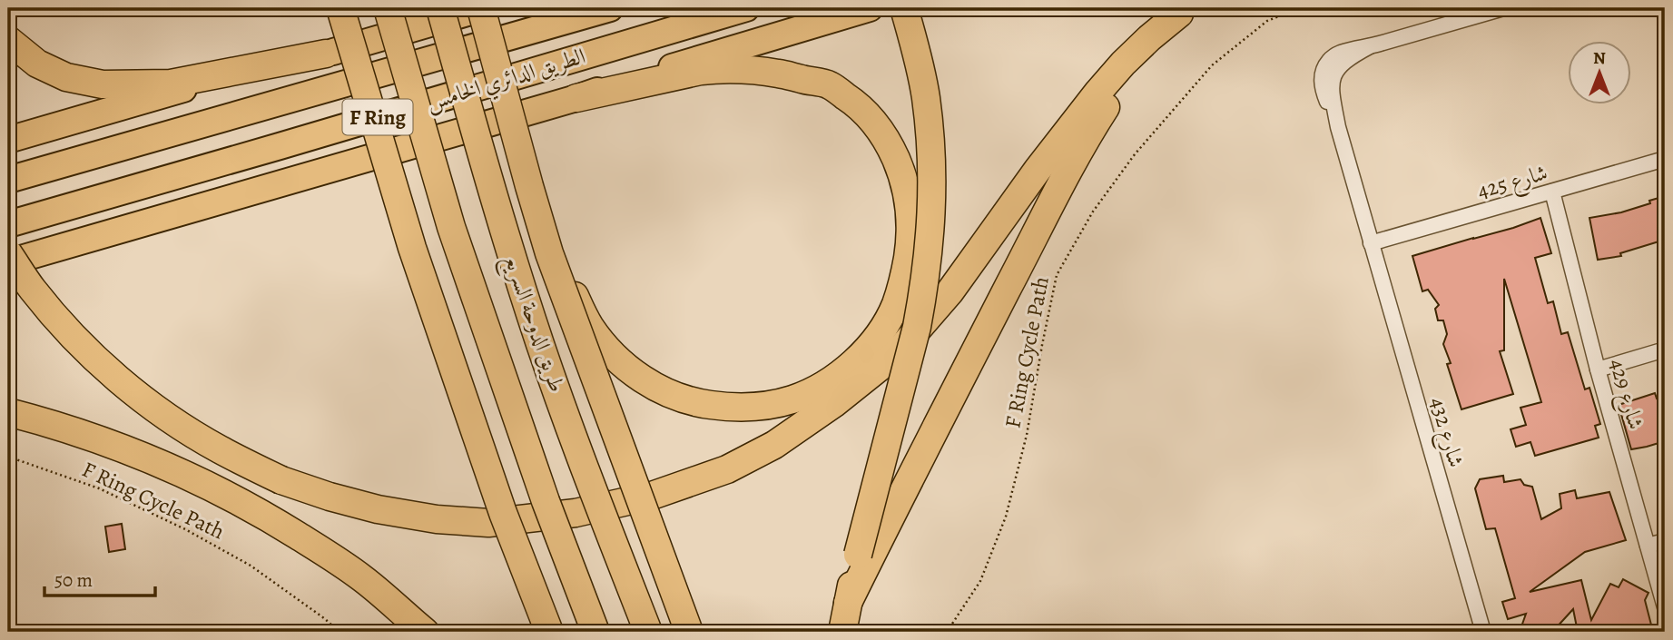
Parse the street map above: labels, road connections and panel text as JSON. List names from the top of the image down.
{
  "streets": {
    "highway": ["الطريق الدائري الخامس", "F Ring", "طريق الدوحة السريع"],
    "street": ["شارع 425", "شارع 429", "شارع 432"],
    "path": ["F Ring Cycle Path"]
  },
  "crossings": [
    ["شارع 425", "شارع 429"],
    ["شارع 425", "شارع 432"]
  ],
  "scale_bar": "50 m",
  "north": "top"
}
